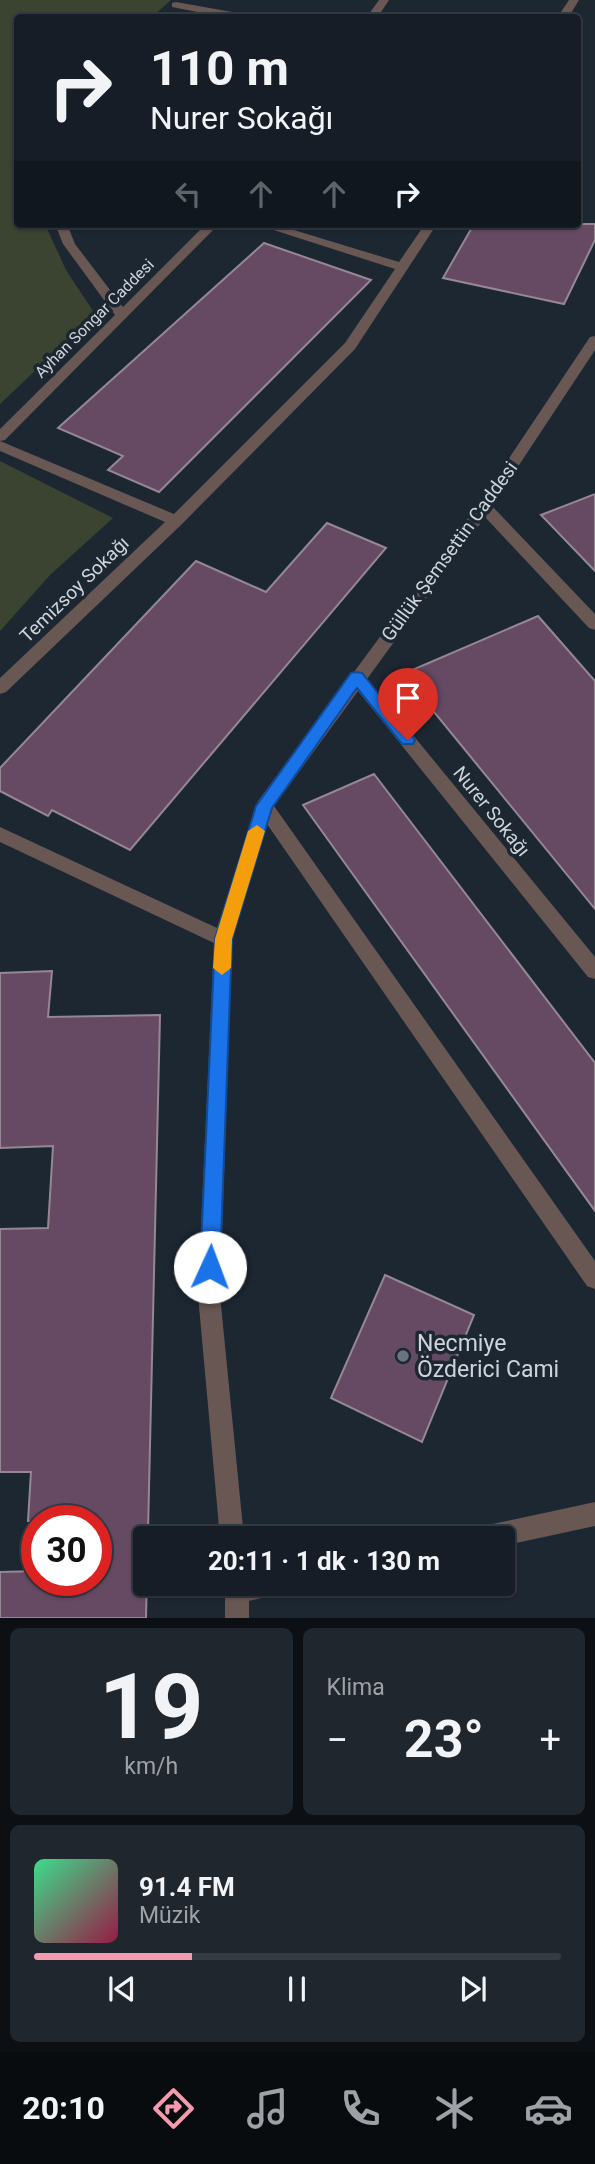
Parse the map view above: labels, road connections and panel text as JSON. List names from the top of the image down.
{
  "streets": {
    "street": [
      "Ayhan Songar Caddesi",
      "Güllük Şemsettin Caddesi",
      "Temizsoy Sokağı",
      "Nurer Sokağı"
    ]
  },
  "crossings": [
    ["Güllük Şemsettin Caddesi", "Nurer Sokağı"]
  ],
  "places": ["Necmiye Özderici Cami"],
  "page": {
    "turn": ["110 m", "Nurer Sokağı"],
    "limit": "30",
    "trip": "20:11 · 1 dk · 130 m",
    "tile": [
      ["19", "km/h"],
      "Klima"
    ],
    "heat": ["−", "23°", "+"],
    "song": ["91.4 FM", "Müzik"],
    "tabs": "20:10"
  }
}
